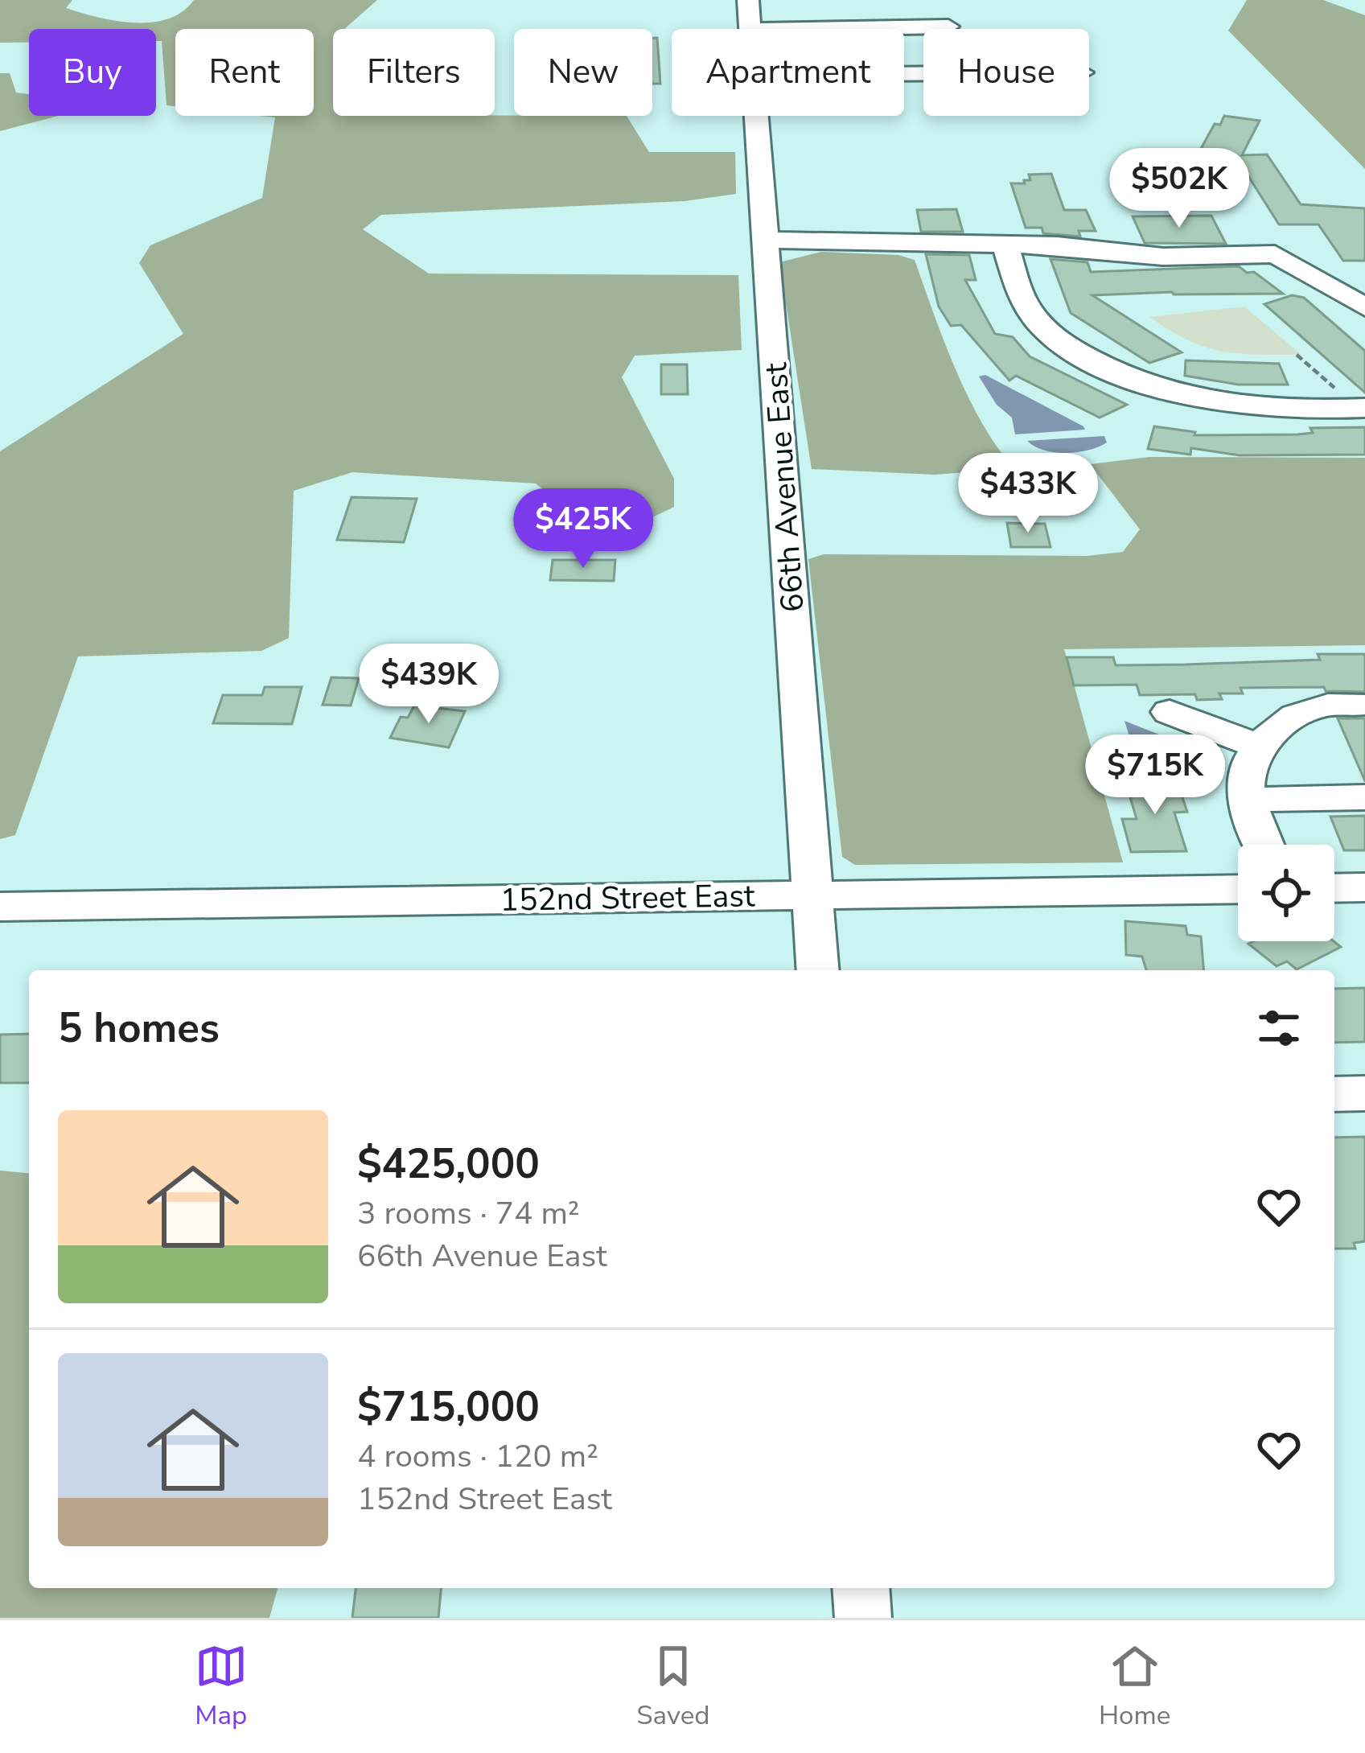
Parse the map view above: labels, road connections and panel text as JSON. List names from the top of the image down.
{
  "streets": {
    "street": ["66th Avenue East", "152nd Street East"]
  },
  "crossings": [
    ["66th Avenue East", "152nd Street East"]
  ],
  "page": {
    "chip": [
      "Buy",
      "Rent",
      "Filters",
      "New",
      "Apartment",
      "House"
    ],
    "price": [
      "$502K",
      "$433K",
      "$425K",
      "$439K",
      "$715K"
    ],
    "heading": "5 homes",
    "list": [
      {
        "name": "$425,000",
        "note": "3 rooms · 74 m² · 66th Avenue East"
      },
      {
        "name": "$715,000",
        "note": "4 rooms · 120 m² · 152nd Street East"
      }
    ],
    "tabs": ["Map", "Saved", "Home"]
  }
}
